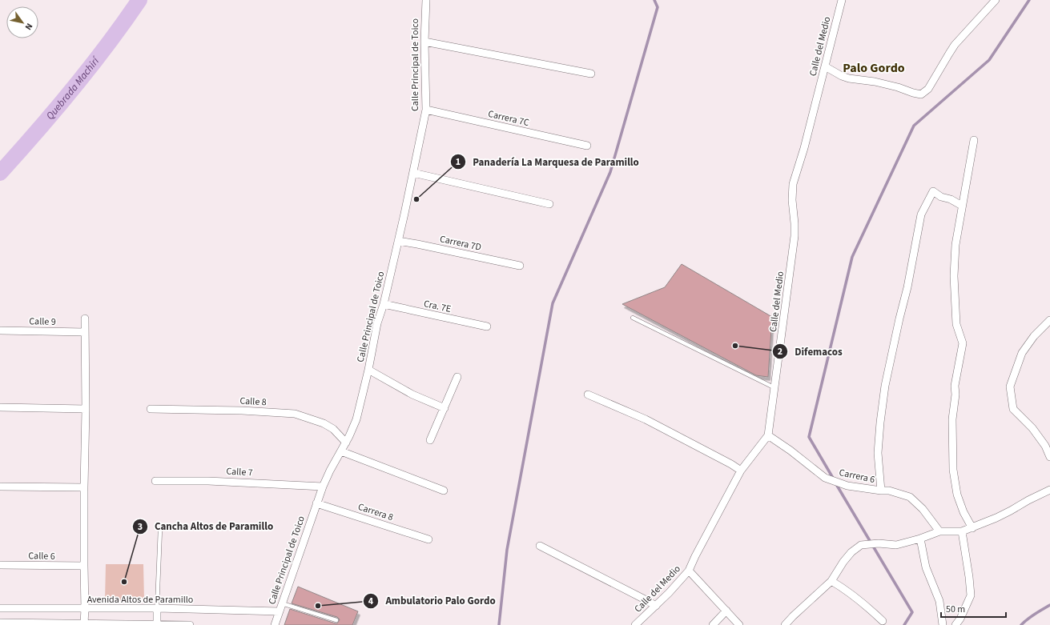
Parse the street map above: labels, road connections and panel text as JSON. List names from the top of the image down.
{
  "streets": {
    "street": [
      "Calle del Medio",
      "Calle Principal de Toico",
      "Carrera 7C",
      "Carrera 7D",
      "Cra. 7E",
      "Calle 9",
      "Calle 8",
      "Calle 7",
      "Carrera 6",
      "Carrera 8",
      "Calle 6",
      "Avenida Altos de Paramillo"
    ]
  },
  "crossings": [
    ["Calle del Medio", "Carrera 6"],
    ["Calle Principal de Toico", "Carrera 7C"],
    ["Calle Principal de Toico", "Carrera 7D"],
    ["Calle Principal de Toico", "Cra. 7E"],
    ["Calle Principal de Toico", "Calle 8"],
    ["Calle Principal de Toico", "Calle 7"],
    ["Calle Principal de Toico", "Carrera 8"],
    ["Calle Principal de Toico", "Avenida Altos de Paramillo"]
  ],
  "districts": ["Palo Gordo"],
  "water": ["Quebrada Machirí"],
  "places": [
    "Panadería La Marquesa de Paramillo",
    "Difemacos",
    "Cancha Altos de Paramillo",
    "Ambulatorio Palo Gordo"
  ],
  "scale_bar": "50 m",
  "north": "bottom right"
}
